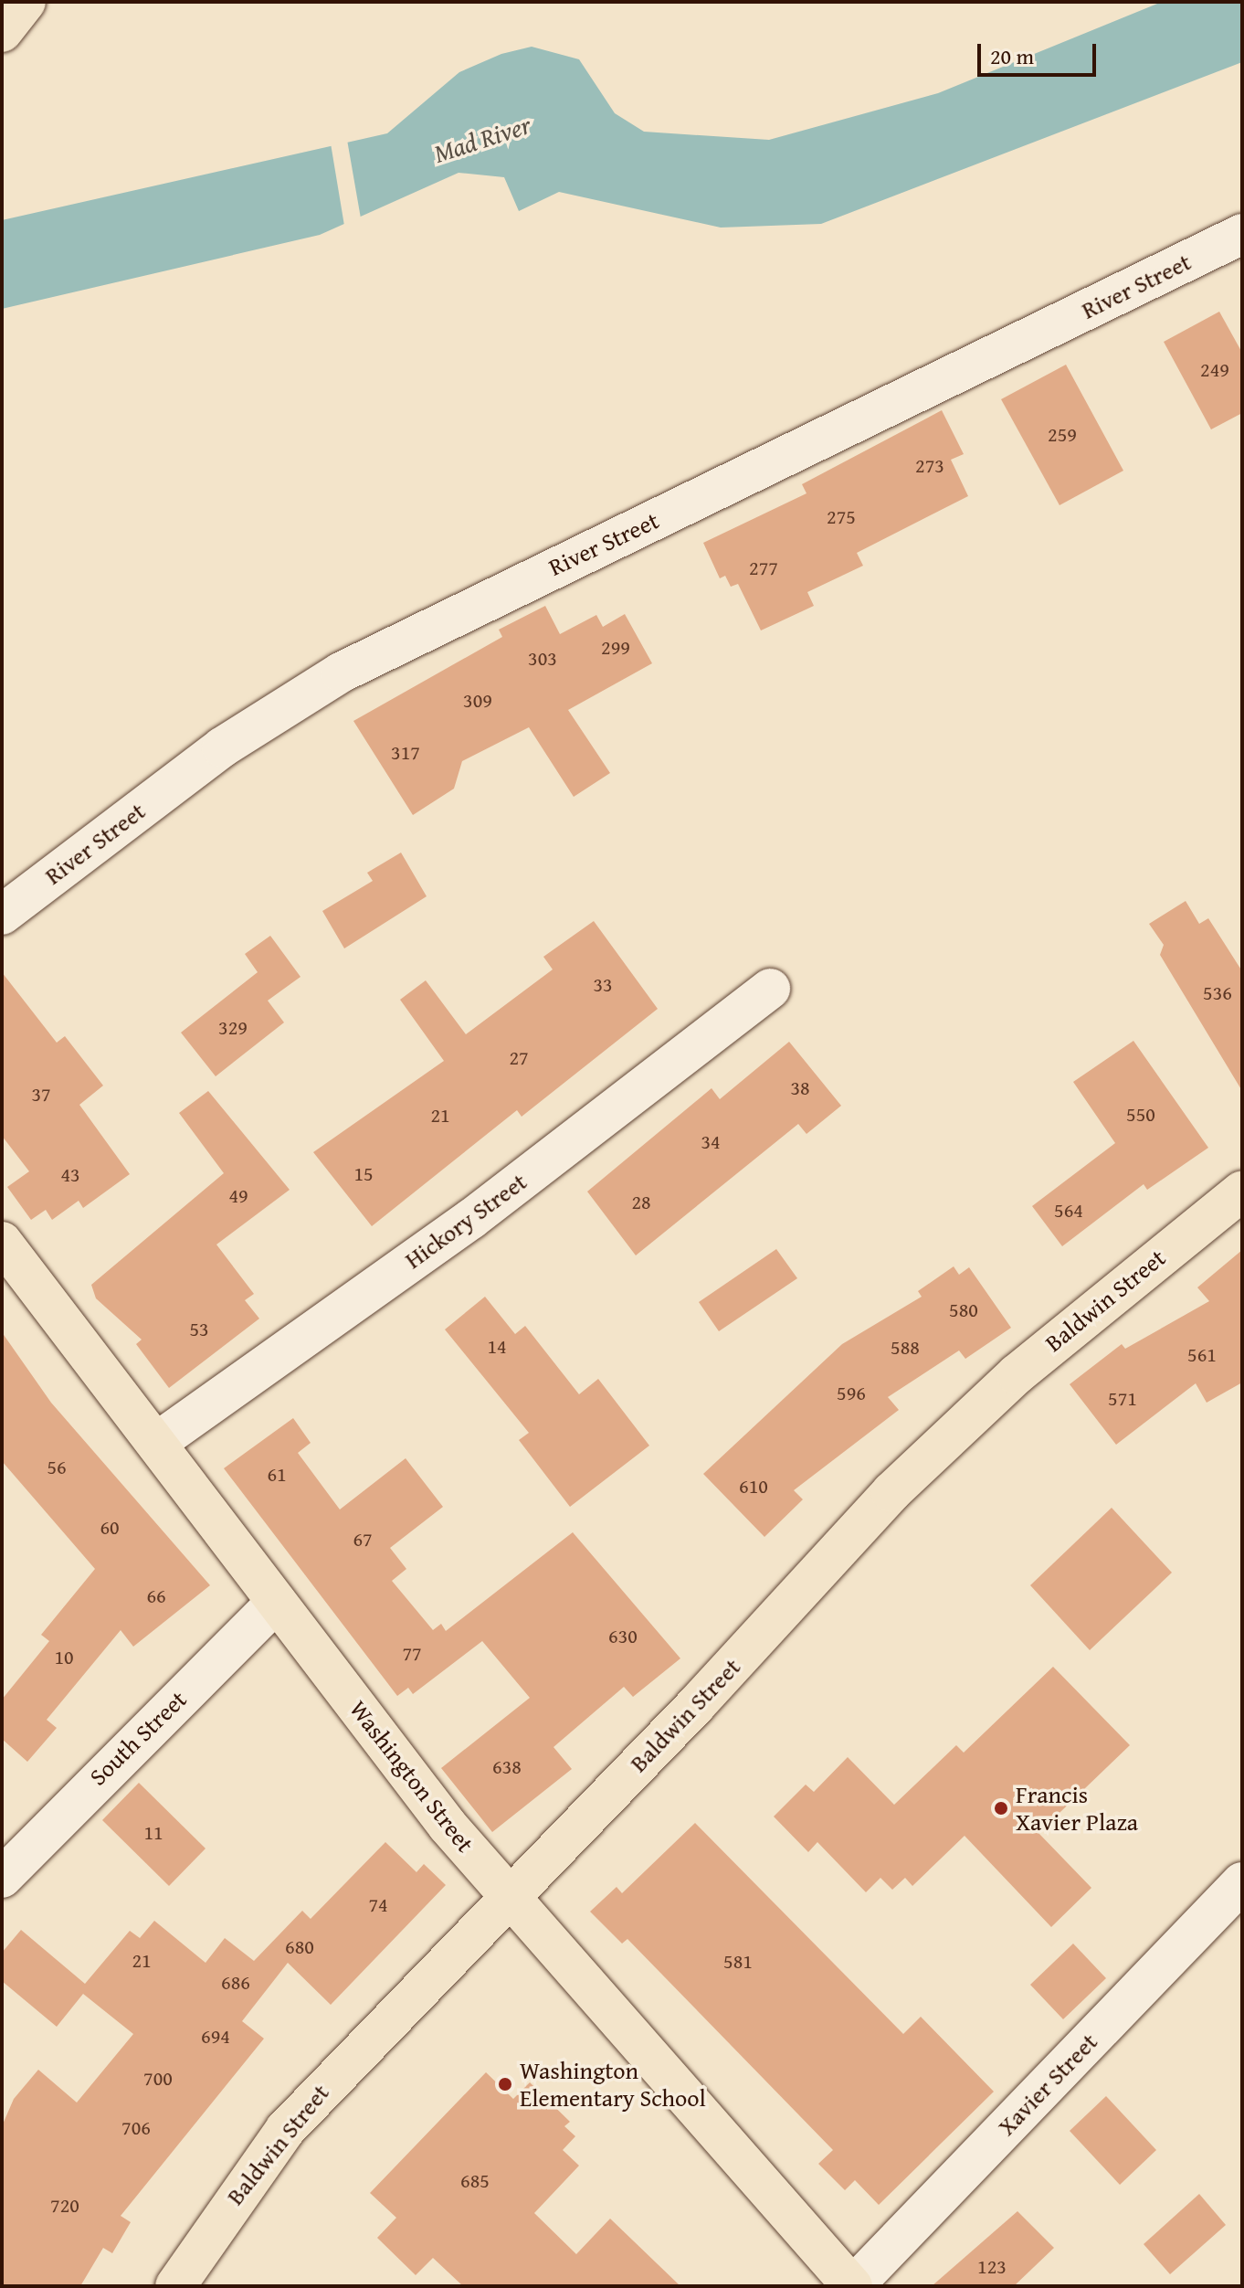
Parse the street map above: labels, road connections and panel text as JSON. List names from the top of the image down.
{
  "streets": {
    "main road": ["Baldwin Street", "Washington Street"],
    "street": [
      "River Street",
      "Hickory Street",
      "South Street",
      "Xavier Street"
    ]
  },
  "crossings": [
    ["Hickory Street", "Washington Street"],
    ["Baldwin Street", "Washington Street"],
    ["South Street", "Washington Street"],
    ["Washington Street", "Xavier Street"]
  ],
  "water": ["Mad River"],
  "places": ["Francis Xavier Plaza", "Washington Elementary School"],
  "house_numbers": [
    "249",
    "259",
    "273",
    "275",
    "277",
    "299",
    "303",
    "309",
    "317",
    "33",
    "536",
    "329",
    "27",
    "38",
    "37",
    "550",
    "21",
    "34",
    "15",
    "43",
    "49",
    "28",
    "564",
    "580",
    "53",
    "14",
    "588",
    "561",
    "596",
    "571",
    "56",
    "61",
    "610",
    "60",
    "67",
    "66",
    "630",
    "77",
    "10",
    "638",
    "11",
    "74",
    "680",
    "21",
    "581",
    "686",
    "694",
    "700",
    "706",
    "685",
    "720",
    "123"
  ],
  "scale_bar": "20 m"
}
